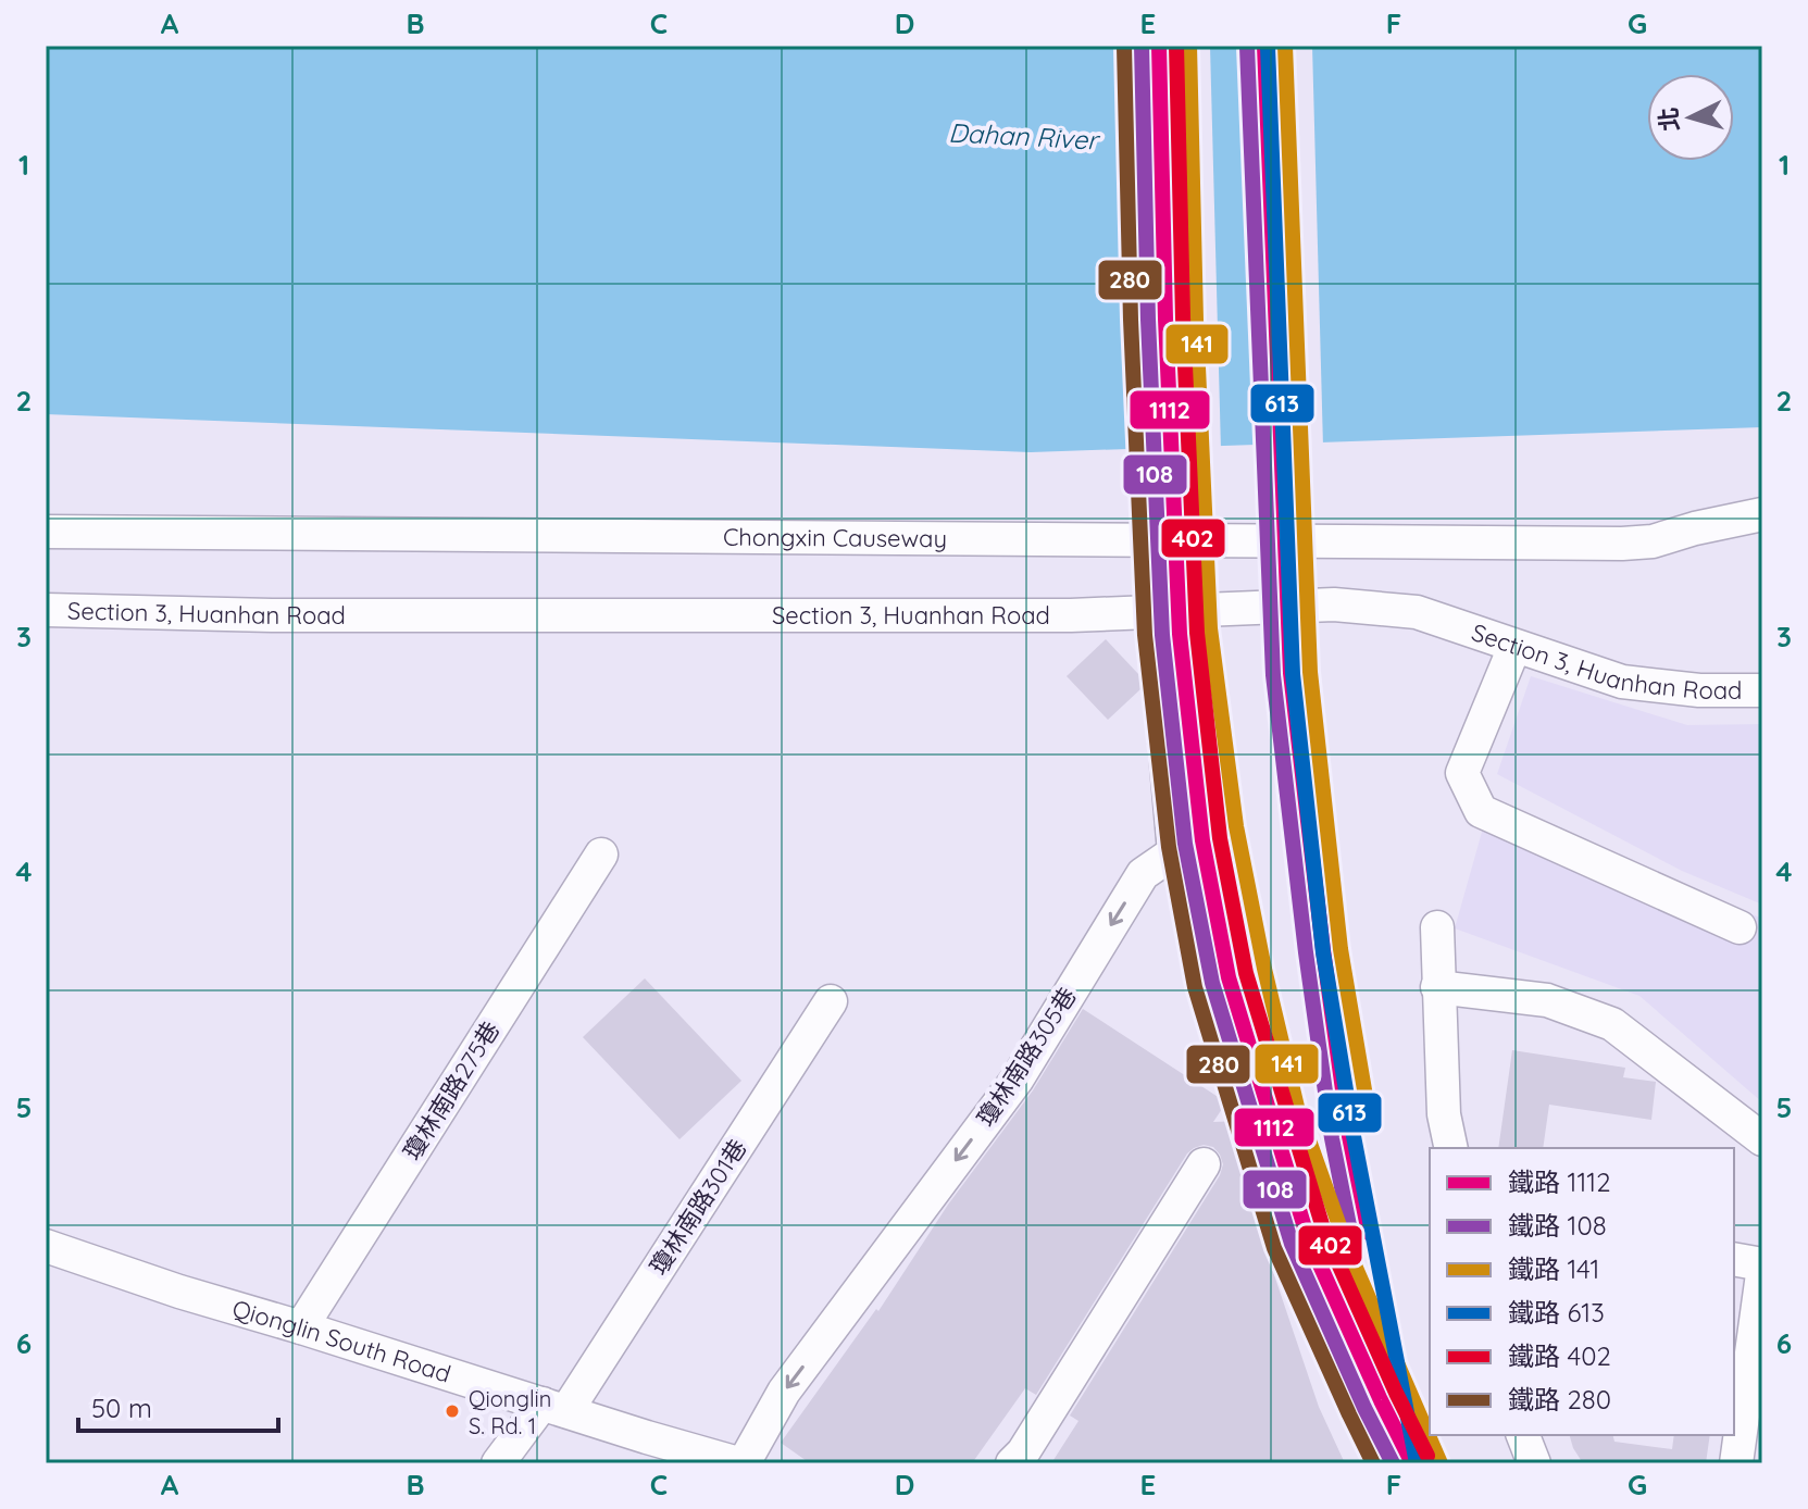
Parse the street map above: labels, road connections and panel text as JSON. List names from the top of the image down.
{
  "streets": {
    "street": [
      "Chongxin Causeway",
      "Section 3, Huanhan Road",
      "瓊林南路305巷",
      "瓊林南路275巷",
      "瓊林南路301巷",
      "Qionglin South Road"
    ]
  },
  "crossings": [
    ["Section 3, Huanhan Road", "瓊林南路305巷"],
    ["瓊林南路305巷", "Qionglin South Road"],
    ["瓊林南路275巷", "Qionglin South Road"],
    ["瓊林南路301巷", "Qionglin South Road"]
  ],
  "water": ["Dahan River"],
  "places": ["Qionglin S. Rd. 1"],
  "lines": [
    "rail line 1112",
    "rail line 108",
    "rail line 141",
    "rail line 402",
    "rail line 613",
    "rail line 280"
  ],
  "legend": [
    "鐵路 1112",
    "鐵路 108",
    "鐵路 141",
    "鐵路 613",
    "鐵路 402",
    "鐵路 280"
  ],
  "scale_bar": "50 m",
  "north": "left",
  "grid": {
    "columns": [
      "A",
      "B",
      "C",
      "D",
      "E",
      "F",
      "G"
    ],
    "rows": [
      "1",
      "2",
      "3",
      "4",
      "5",
      "6"
    ]
  }
}
